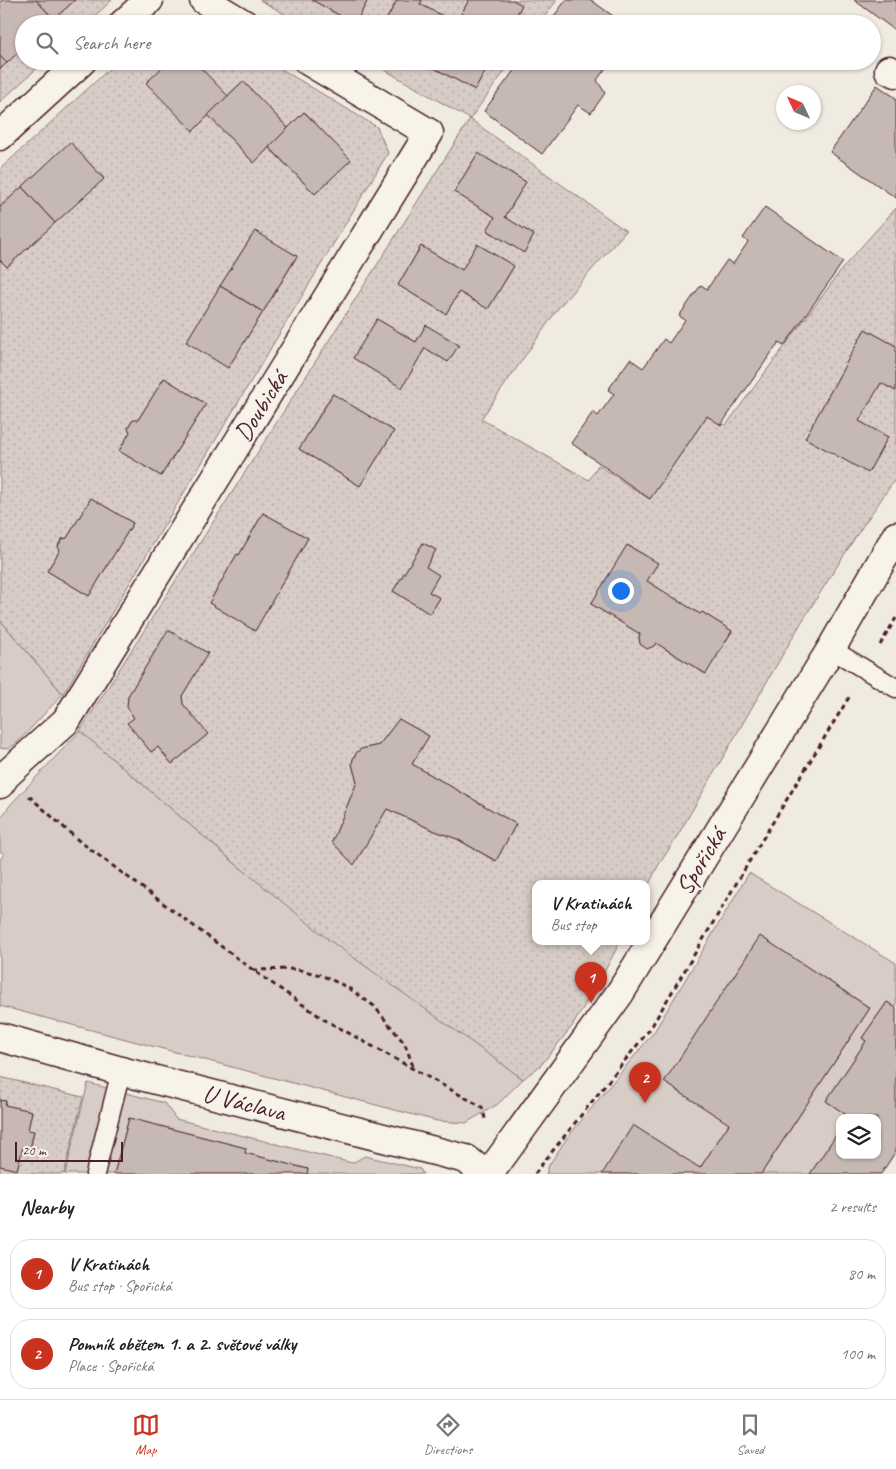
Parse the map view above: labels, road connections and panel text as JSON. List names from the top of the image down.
{
  "streets": {
    "street": ["Doubická", "Spořická", "U Václava"]
  },
  "crossings": [
    ["Spořická", "U Václava"]
  ],
  "scale_bar": "20 m",
  "north": "top left",
  "page": {
    "search": "Search here",
    "popup": ["V Kratinách", "Bus stop"],
    "pins": ["1", "2"],
    "scale": "20 m",
    "heading": ["Nearby", "2 results"],
    "list": [
      {
        "mark": "1",
        "name": "V Kratinách",
        "note": "Bus stop · Spořická",
        "value": "80 m"
      },
      {
        "mark": "2",
        "name": "Pomník obětem 1. a 2. světové války",
        "note": "Place · Spořická",
        "value": "100 m"
      }
    ],
    "nav": ["Map", "Directions", "Saved"]
  }
}
